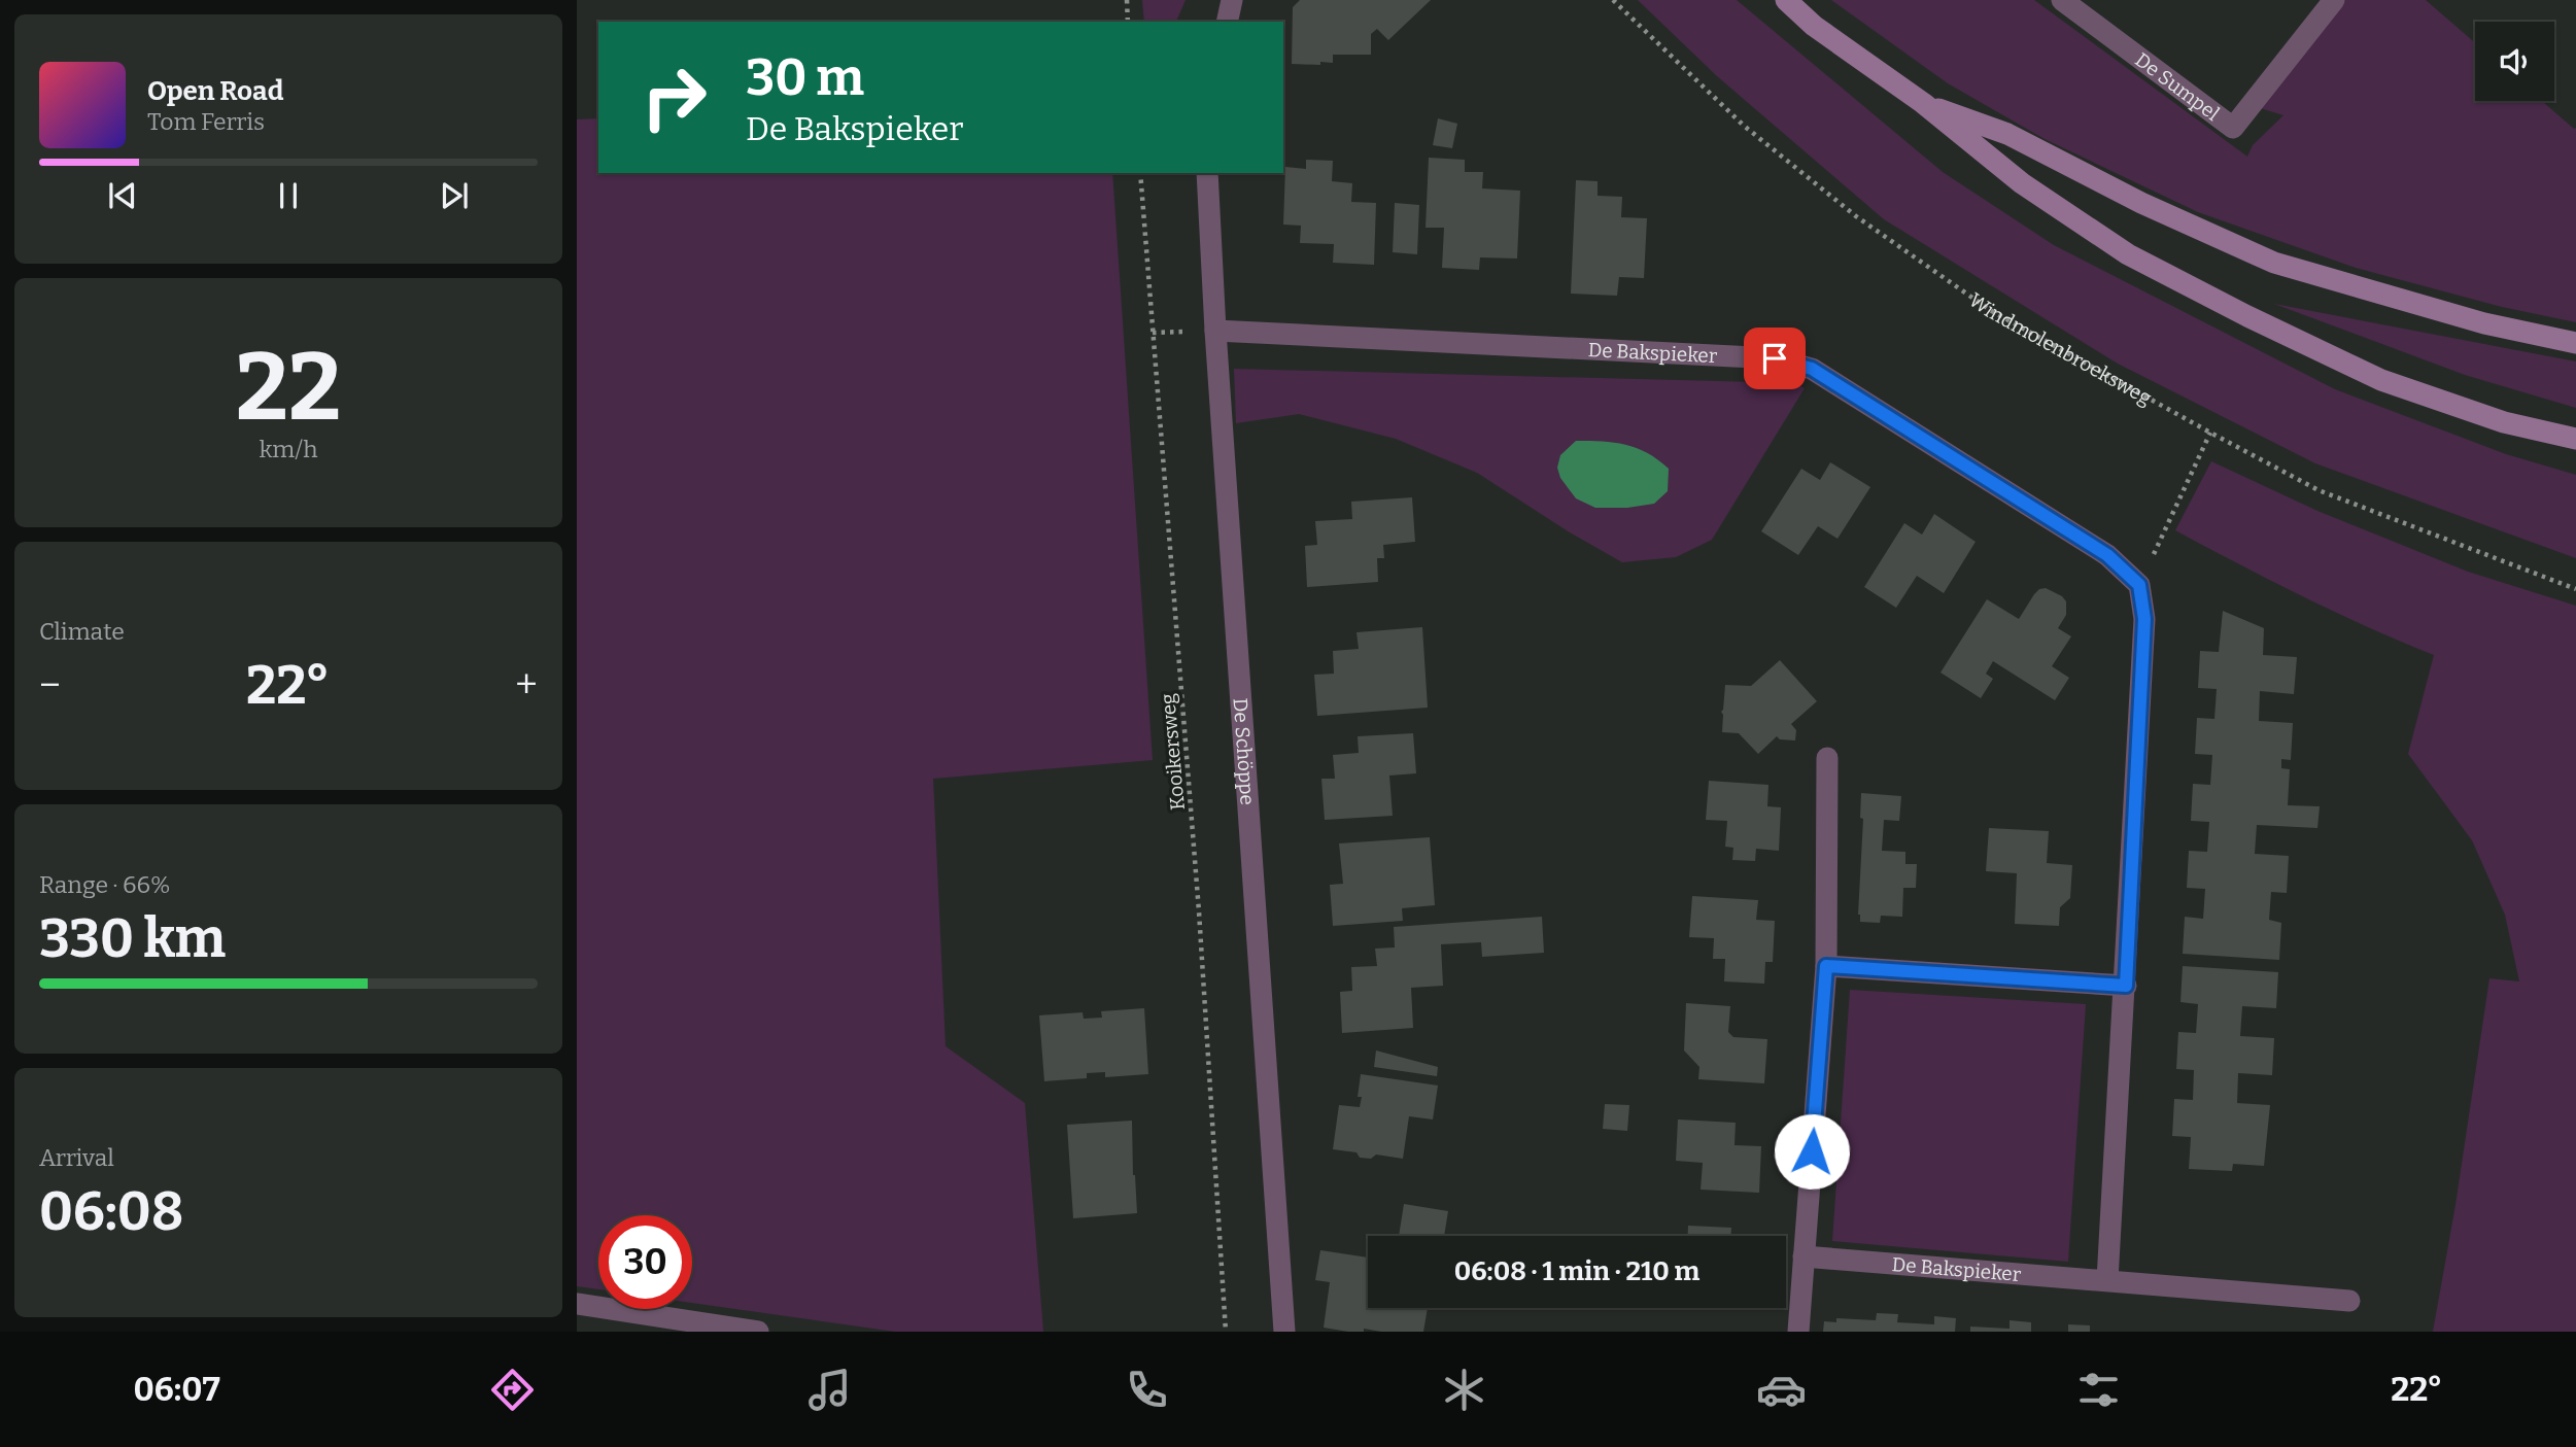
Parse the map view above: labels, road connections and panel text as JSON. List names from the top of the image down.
{
  "streets": {
    "street": ["De Sumpel", "De Bakspieker", "De Schöppe"],
    "path": ["Windmolenbroeksweg", "Kooikersweg"]
  },
  "crossings": [
    ["De Bakspieker", "De Schöppe"]
  ],
  "page": {
    "turn": ["30 m", "De Bakspieker"],
    "song": ["Open Road", "Tom Ferris"],
    "tile": [
      ["22", "km/h"],
      "Climate",
      ["Range · 66%", "330 km"],
      ["Arrival", "06:08"]
    ],
    "heat": ["−", "22°", "+"],
    "limit": "30",
    "trip": "06:08 · 1 min · 210 m",
    "tabs": ["06:07", "22°"]
  }
}
